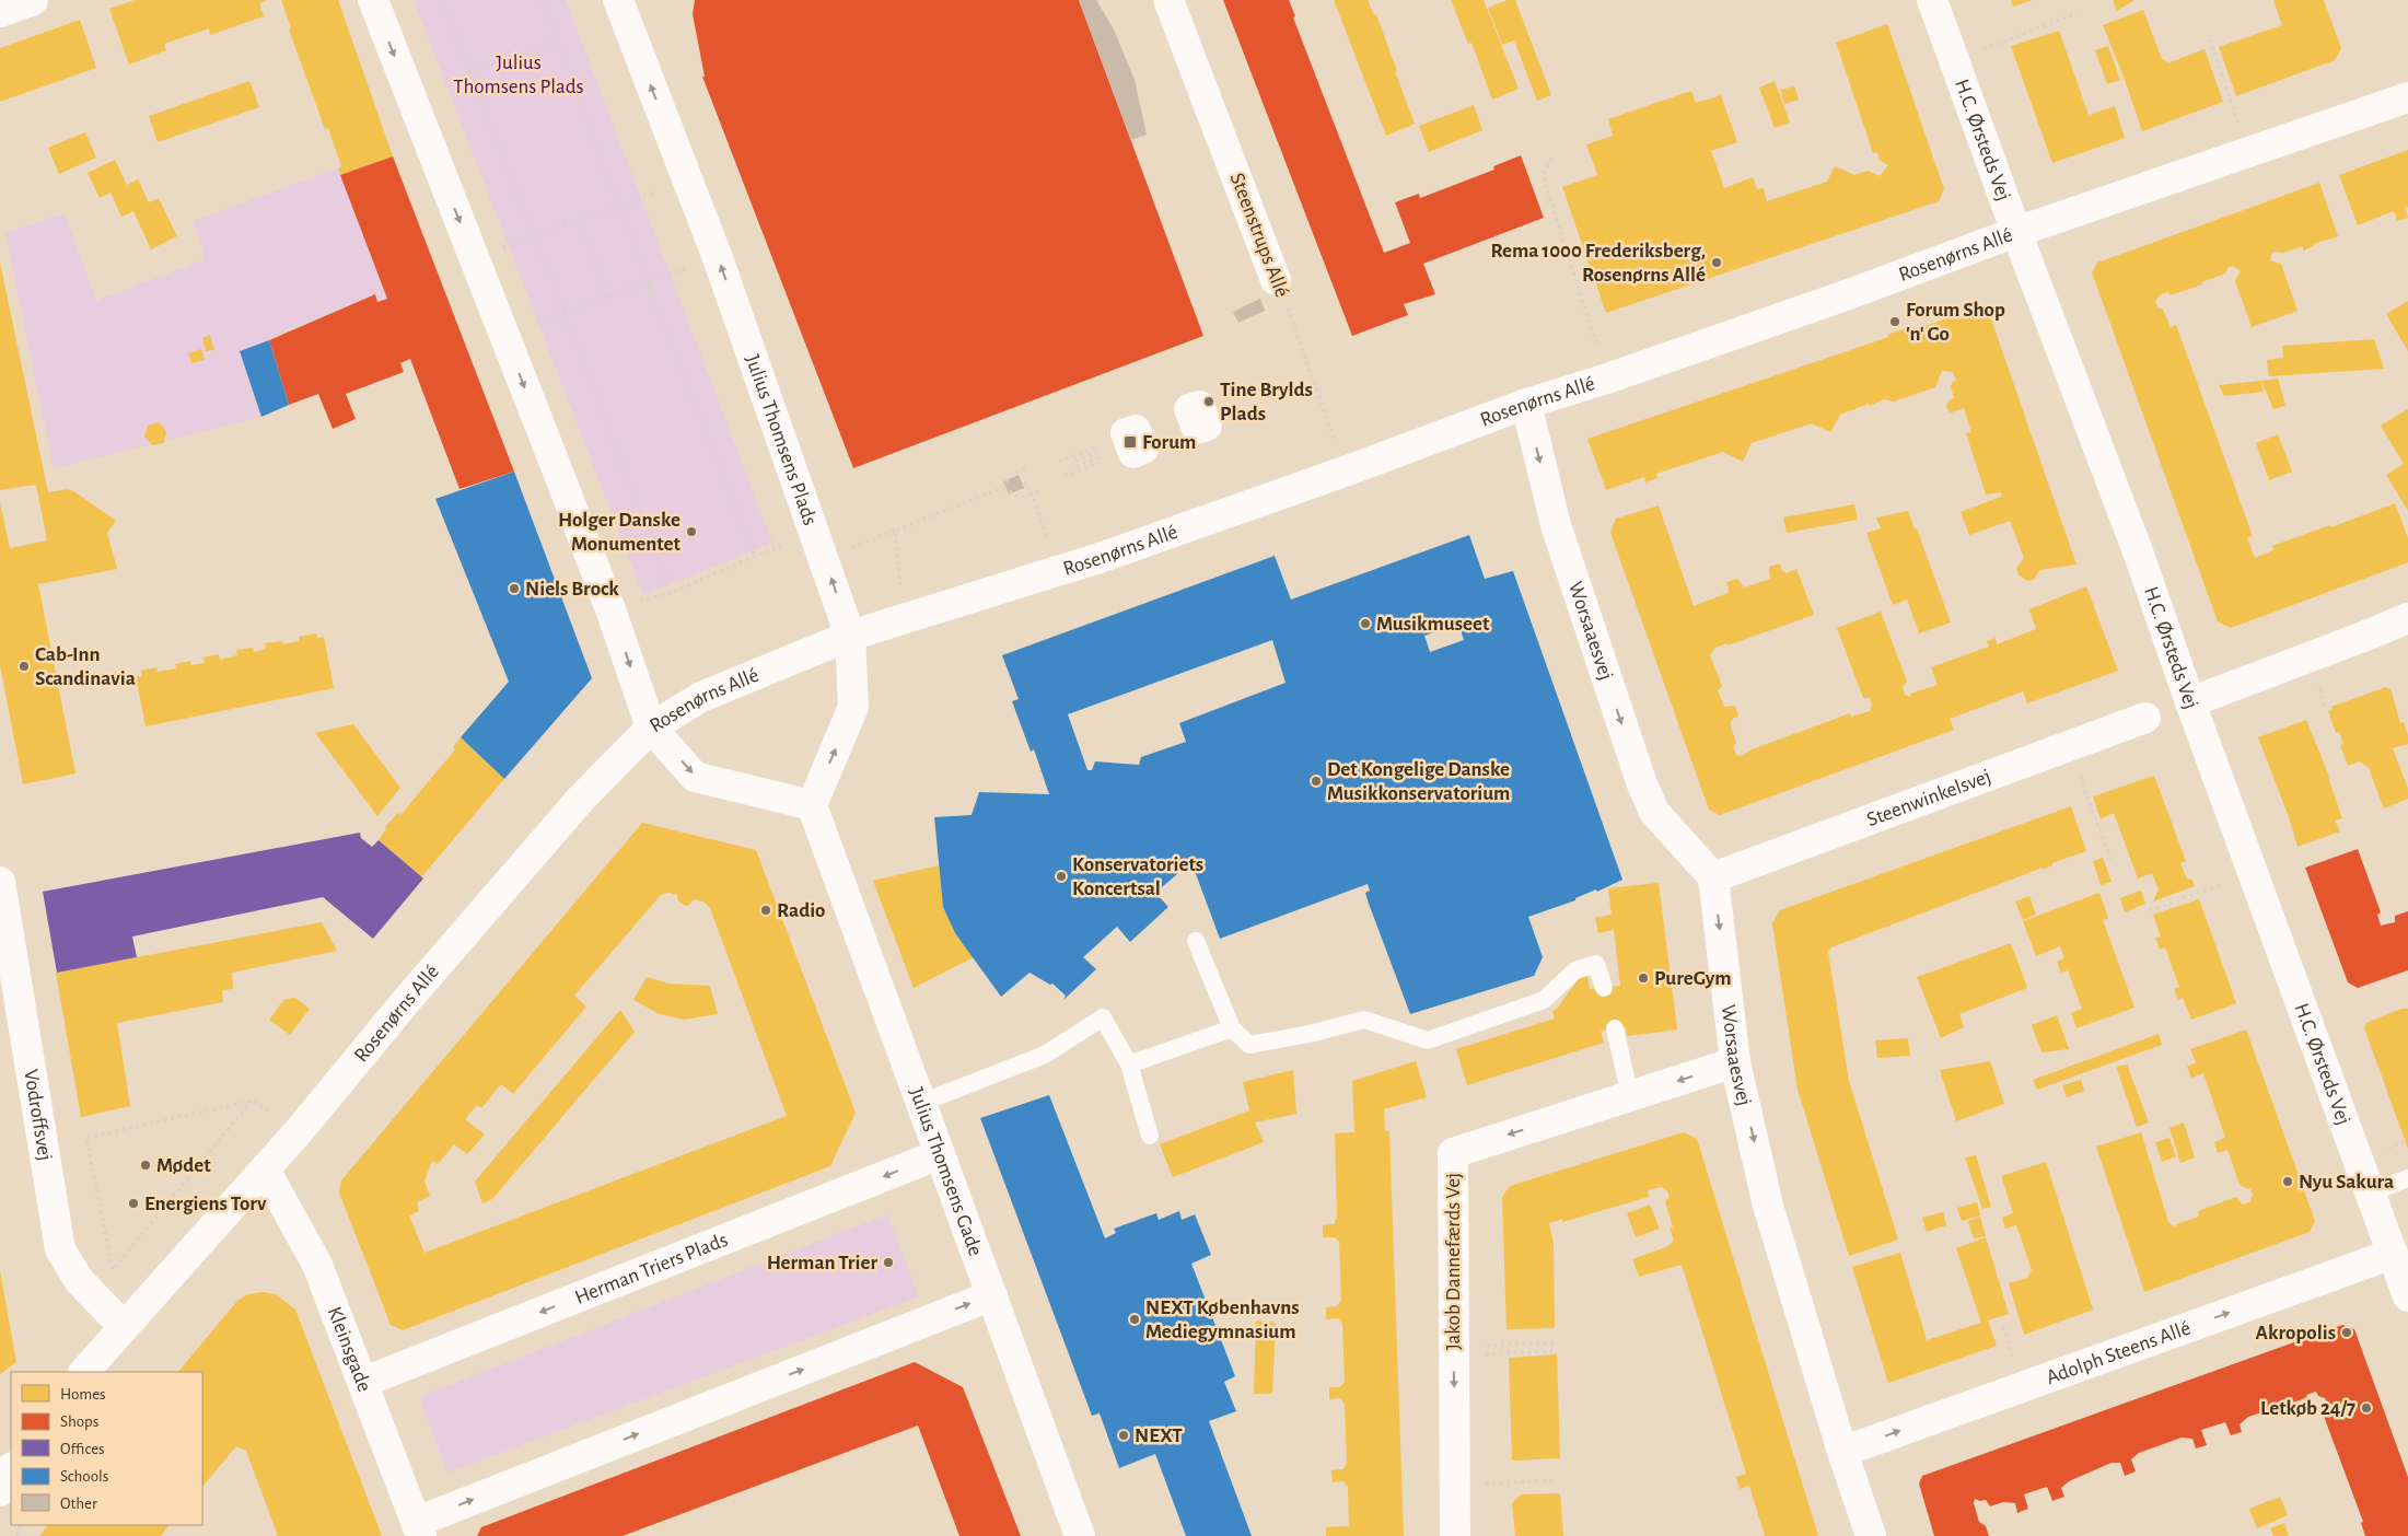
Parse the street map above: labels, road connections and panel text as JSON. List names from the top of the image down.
{
  "streets": {
    "street": [
      "H.C. Ørsteds Vej",
      "Steenstrups Allé",
      "Rosenørns Allé",
      "Julius Thomsens Plads",
      "Worsaaesvej",
      "Steenwinkelsvej",
      "Vodroffsvej",
      "Julius Thomsens Gade",
      "Jakob Dannefærds Vej",
      "Herman Triers Plads",
      "Kleinsgade",
      "Adolph Steens Allé"
    ]
  },
  "crossings": [
    ["H.C. Ørsteds Vej", "Rosenørns Allé"],
    ["H.C. Ørsteds Vej", "Adolph Steens Allé"],
    ["Steenstrups Allé", "Rosenørns Allé"],
    ["Rosenørns Allé", "Julius Thomsens Plads"],
    ["Rosenørns Allé", "Worsaaesvej"],
    ["Rosenørns Allé", "Vodroffsvej"],
    ["Rosenørns Allé", "Kleinsgade"],
    ["Worsaaesvej", "Steenwinkelsvej"],
    ["Worsaaesvej", "Jakob Dannefærds Vej"],
    ["Worsaaesvej", "Adolph Steens Allé"],
    ["Julius Thomsens Gade", "Herman Triers Plads"],
    ["Herman Triers Plads", "Kleinsgade"]
  ],
  "one_way": ["Worsaaesvej", "Jakob Dannefærds Vej", "Adolph Steens Allé"],
  "parks": ["Julius Thomsens Plads"],
  "places": {
    "other": [
      "Rema 1000 Frederiksberg, Rosenørns Allé",
      "Forum Shop 'n' Go",
      "Tine Brylds Plads",
      "Holger Danske Monumentet",
      "Niels Brock",
      "Musikmuseet",
      "Cab-Inn Scandinavia",
      "Det Kongelige Danske Musikkonservatorium",
      "Konservatoriets Koncertsal",
      "Radio",
      "PureGym",
      "Mødet",
      "Nyu Sakura",
      "Energiens Torv",
      "Herman Trier",
      "NEXT Københavns Mediegymnasium",
      "Akropolis",
      "Letkøb 24/7",
      "NEXT"
    ],
    "transit": ["Forum"]
  },
  "legend": [
    "Homes",
    "Shops",
    "Offices",
    "Schools",
    "Other"
  ]
}
